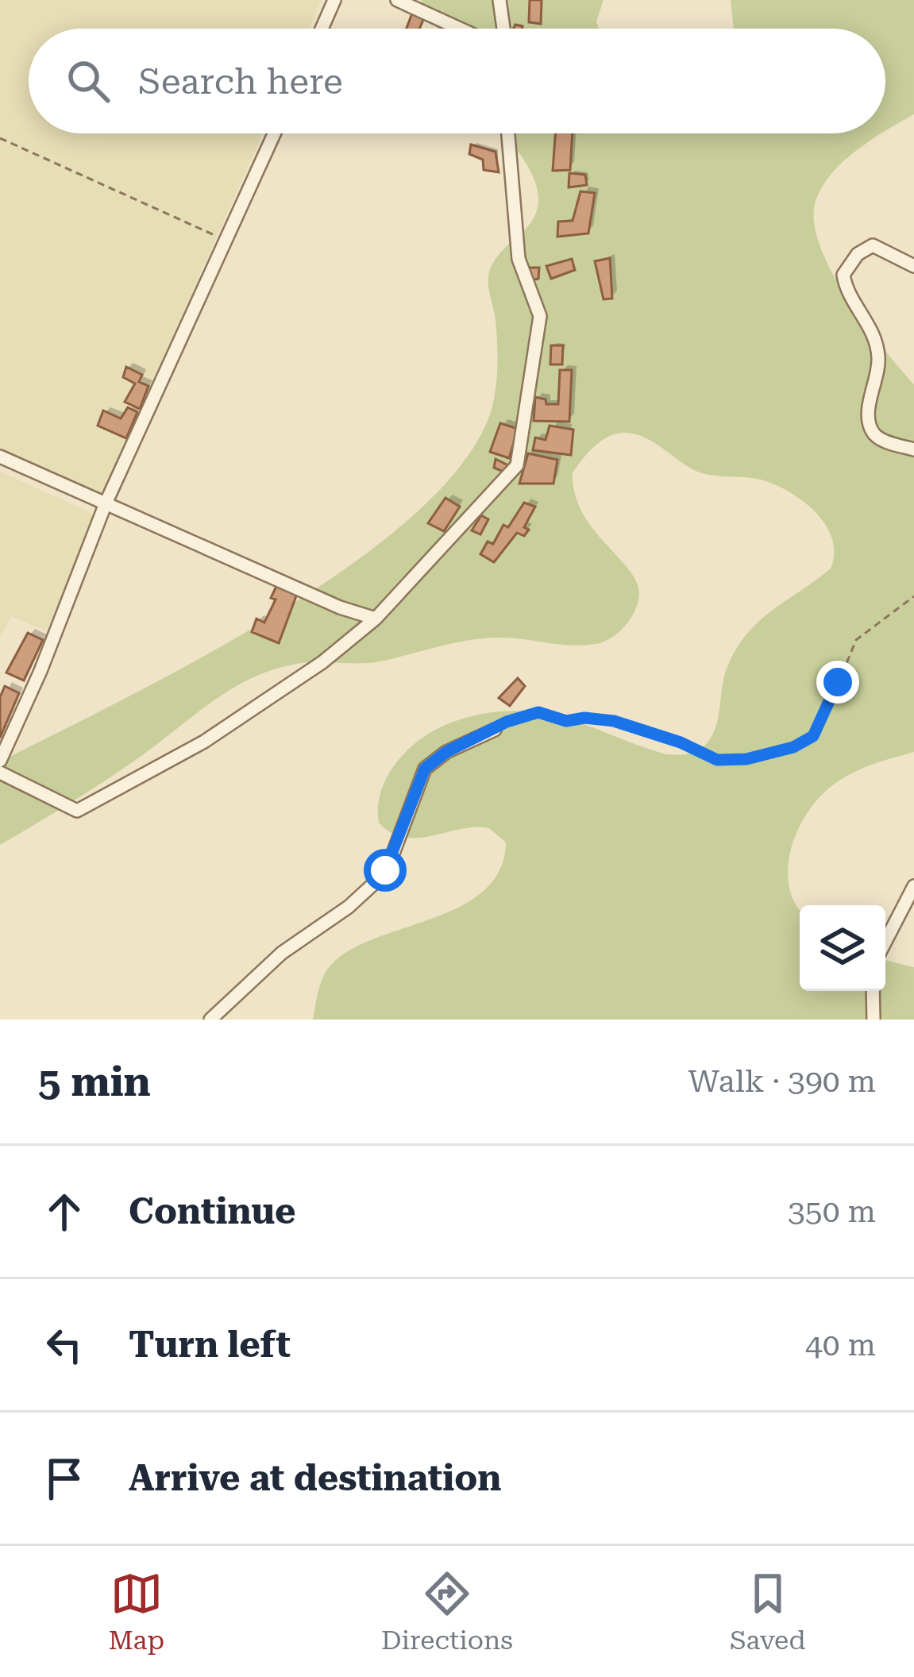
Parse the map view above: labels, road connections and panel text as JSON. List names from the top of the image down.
{
  "page": {
    "search": "Search here",
    "heading": ["5 min", "Walk · 390 m"],
    "list": [
      ["Continue", "350 m"],
      ["Turn left", "40 m"],
      "Arrive at destination"
    ],
    "nav": ["Map", "Directions", "Saved"]
  }
}
